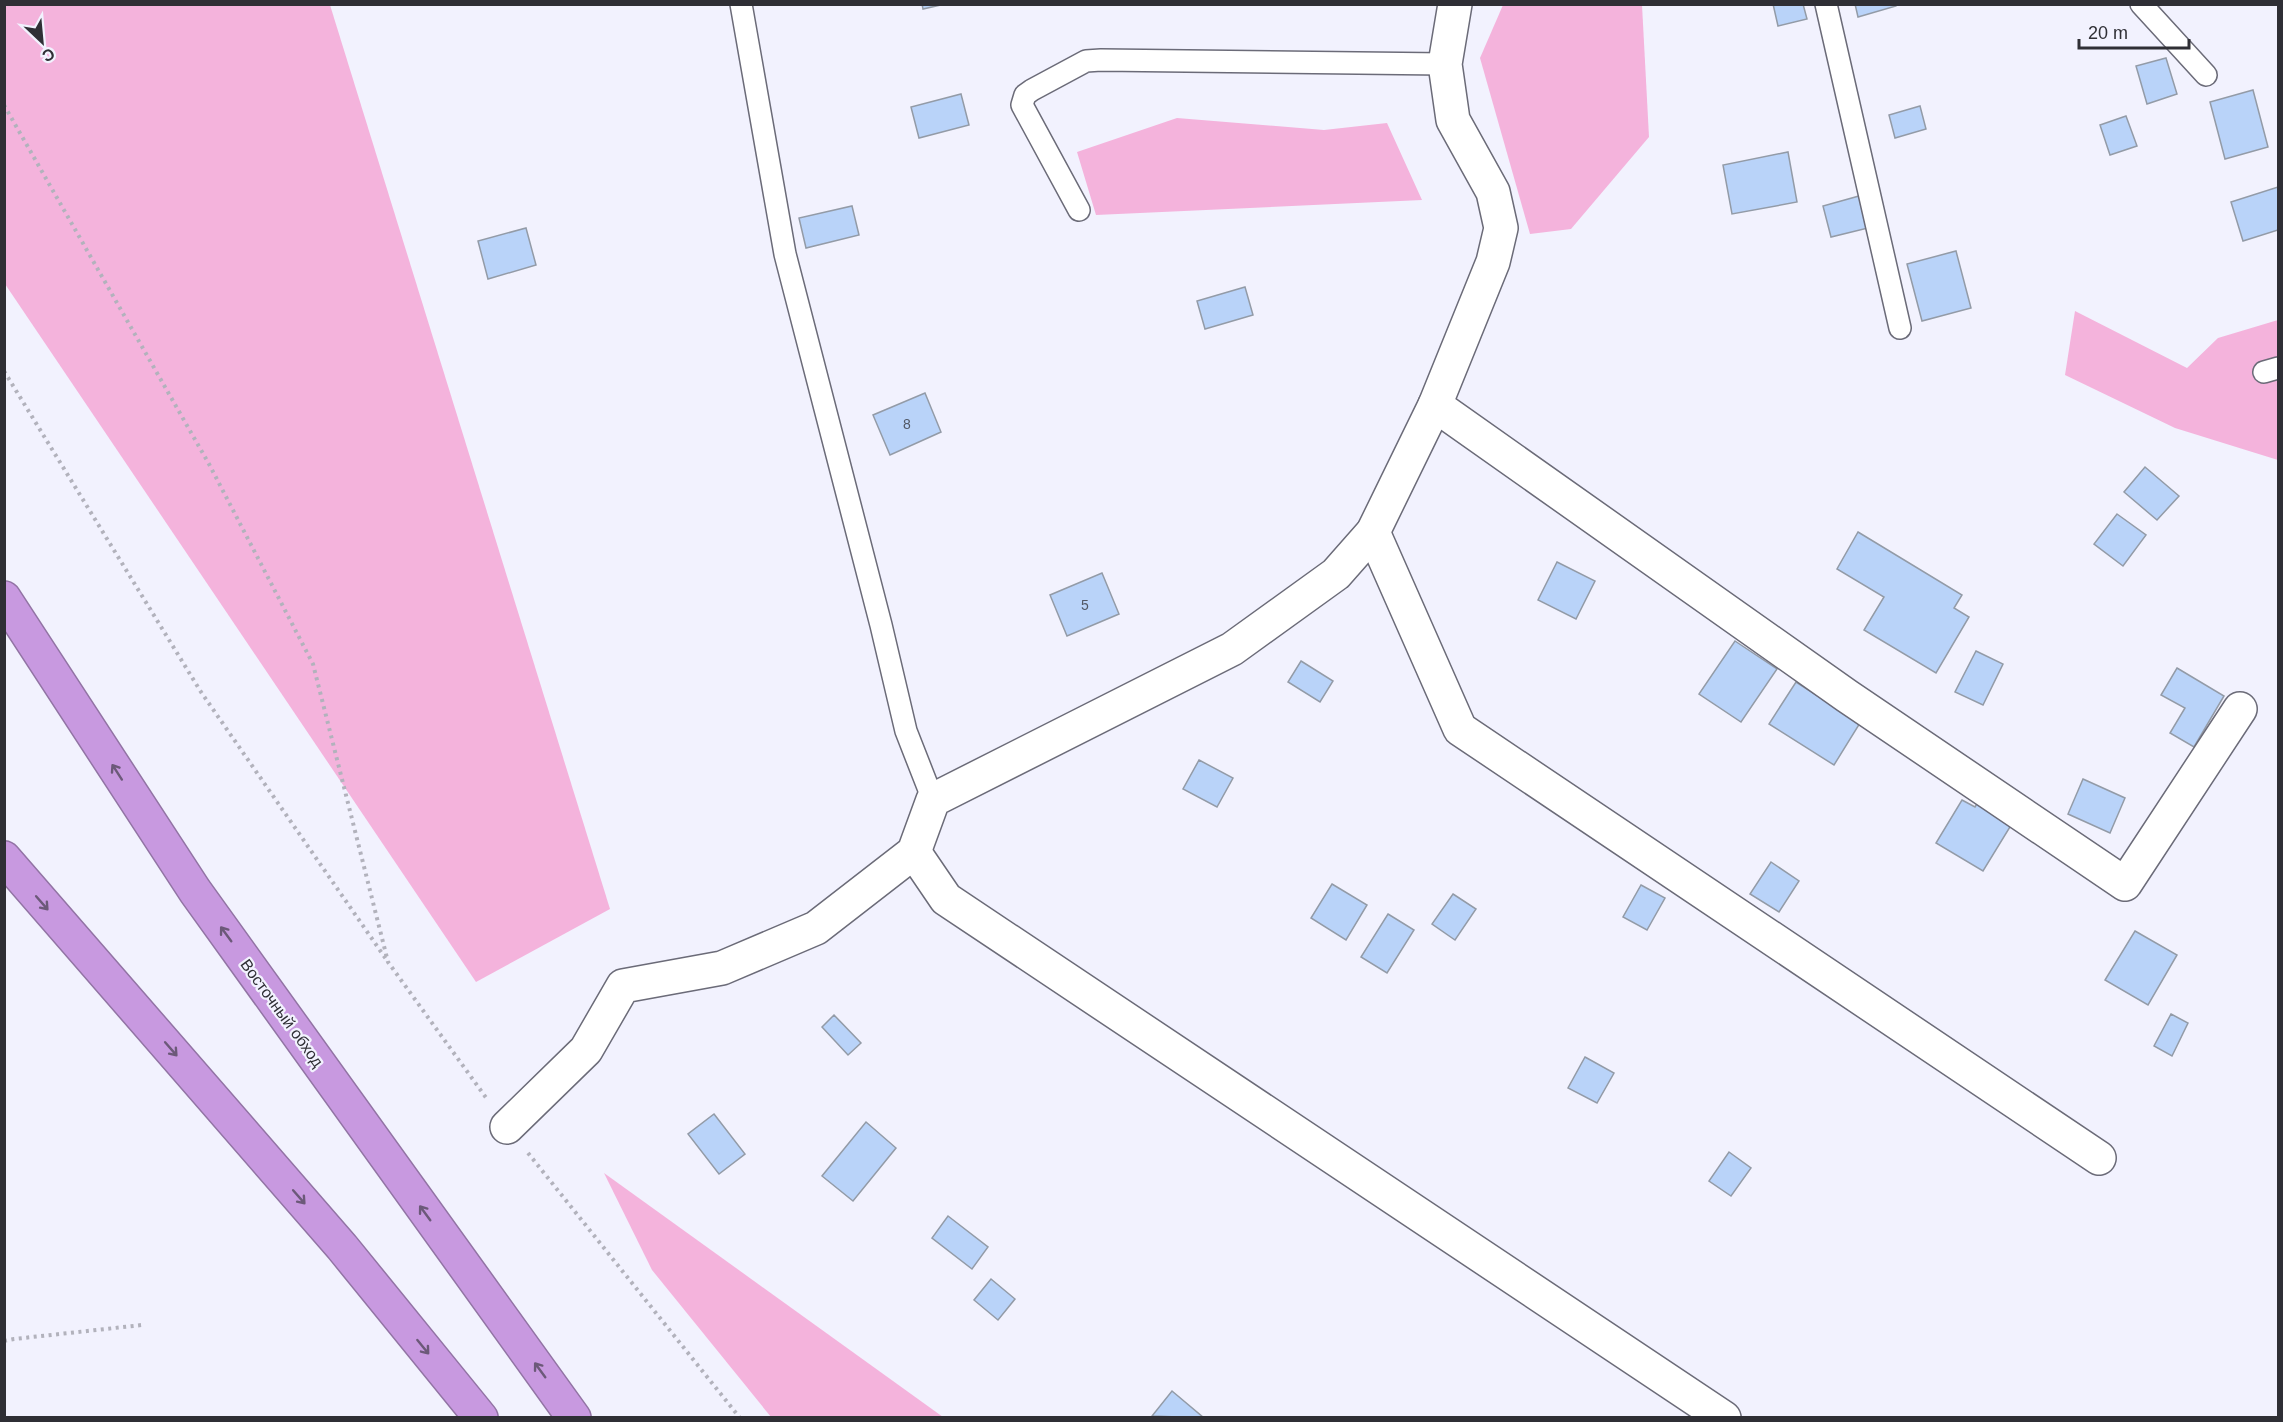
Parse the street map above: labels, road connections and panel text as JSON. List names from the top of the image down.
{
  "streets": {
    "highway": ["Восточный обход"]
  },
  "house_numbers": ["8", "5"],
  "scale_bar": "20 m",
  "north": "bottom right"
}
